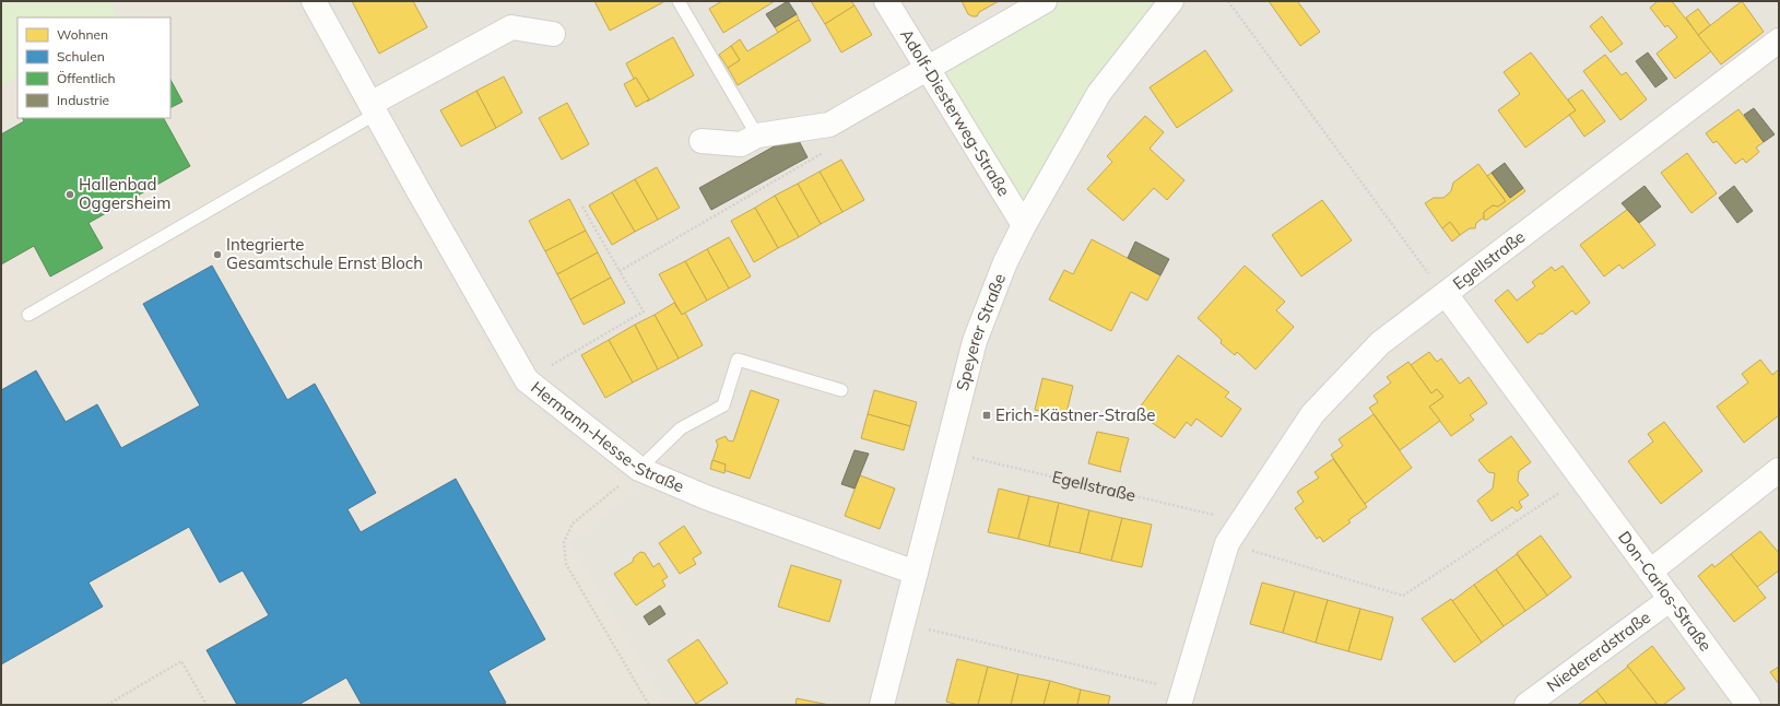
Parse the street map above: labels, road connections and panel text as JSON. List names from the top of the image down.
{
  "streets": {
    "street": [
      "Adolf-Diesterweg-Straße",
      "Egellstraße",
      "Speyerer Straße",
      "Hermann-Hesse-Straße",
      "Don-Carlos-Straße",
      "Niedererdstraße"
    ]
  },
  "crossings": [
    ["Adolf-Diesterweg-Straße", "Speyerer Straße"],
    ["Egellstraße", "Speyerer Straße"],
    ["Egellstraße", "Don-Carlos-Straße"],
    ["Speyerer Straße", "Hermann-Hesse-Straße"],
    ["Don-Carlos-Straße", "Niedererdstraße"]
  ],
  "places": {
    "other": ["Hallenbad Oggersheim", "Integrierte Gesamtschule Ernst Bloch"],
    "transit": ["Erich-Kästner-Straße"]
  },
  "legend": [
    "Wohnen",
    "Schulen",
    "Öffentlich",
    "Industrie"
  ]
}
